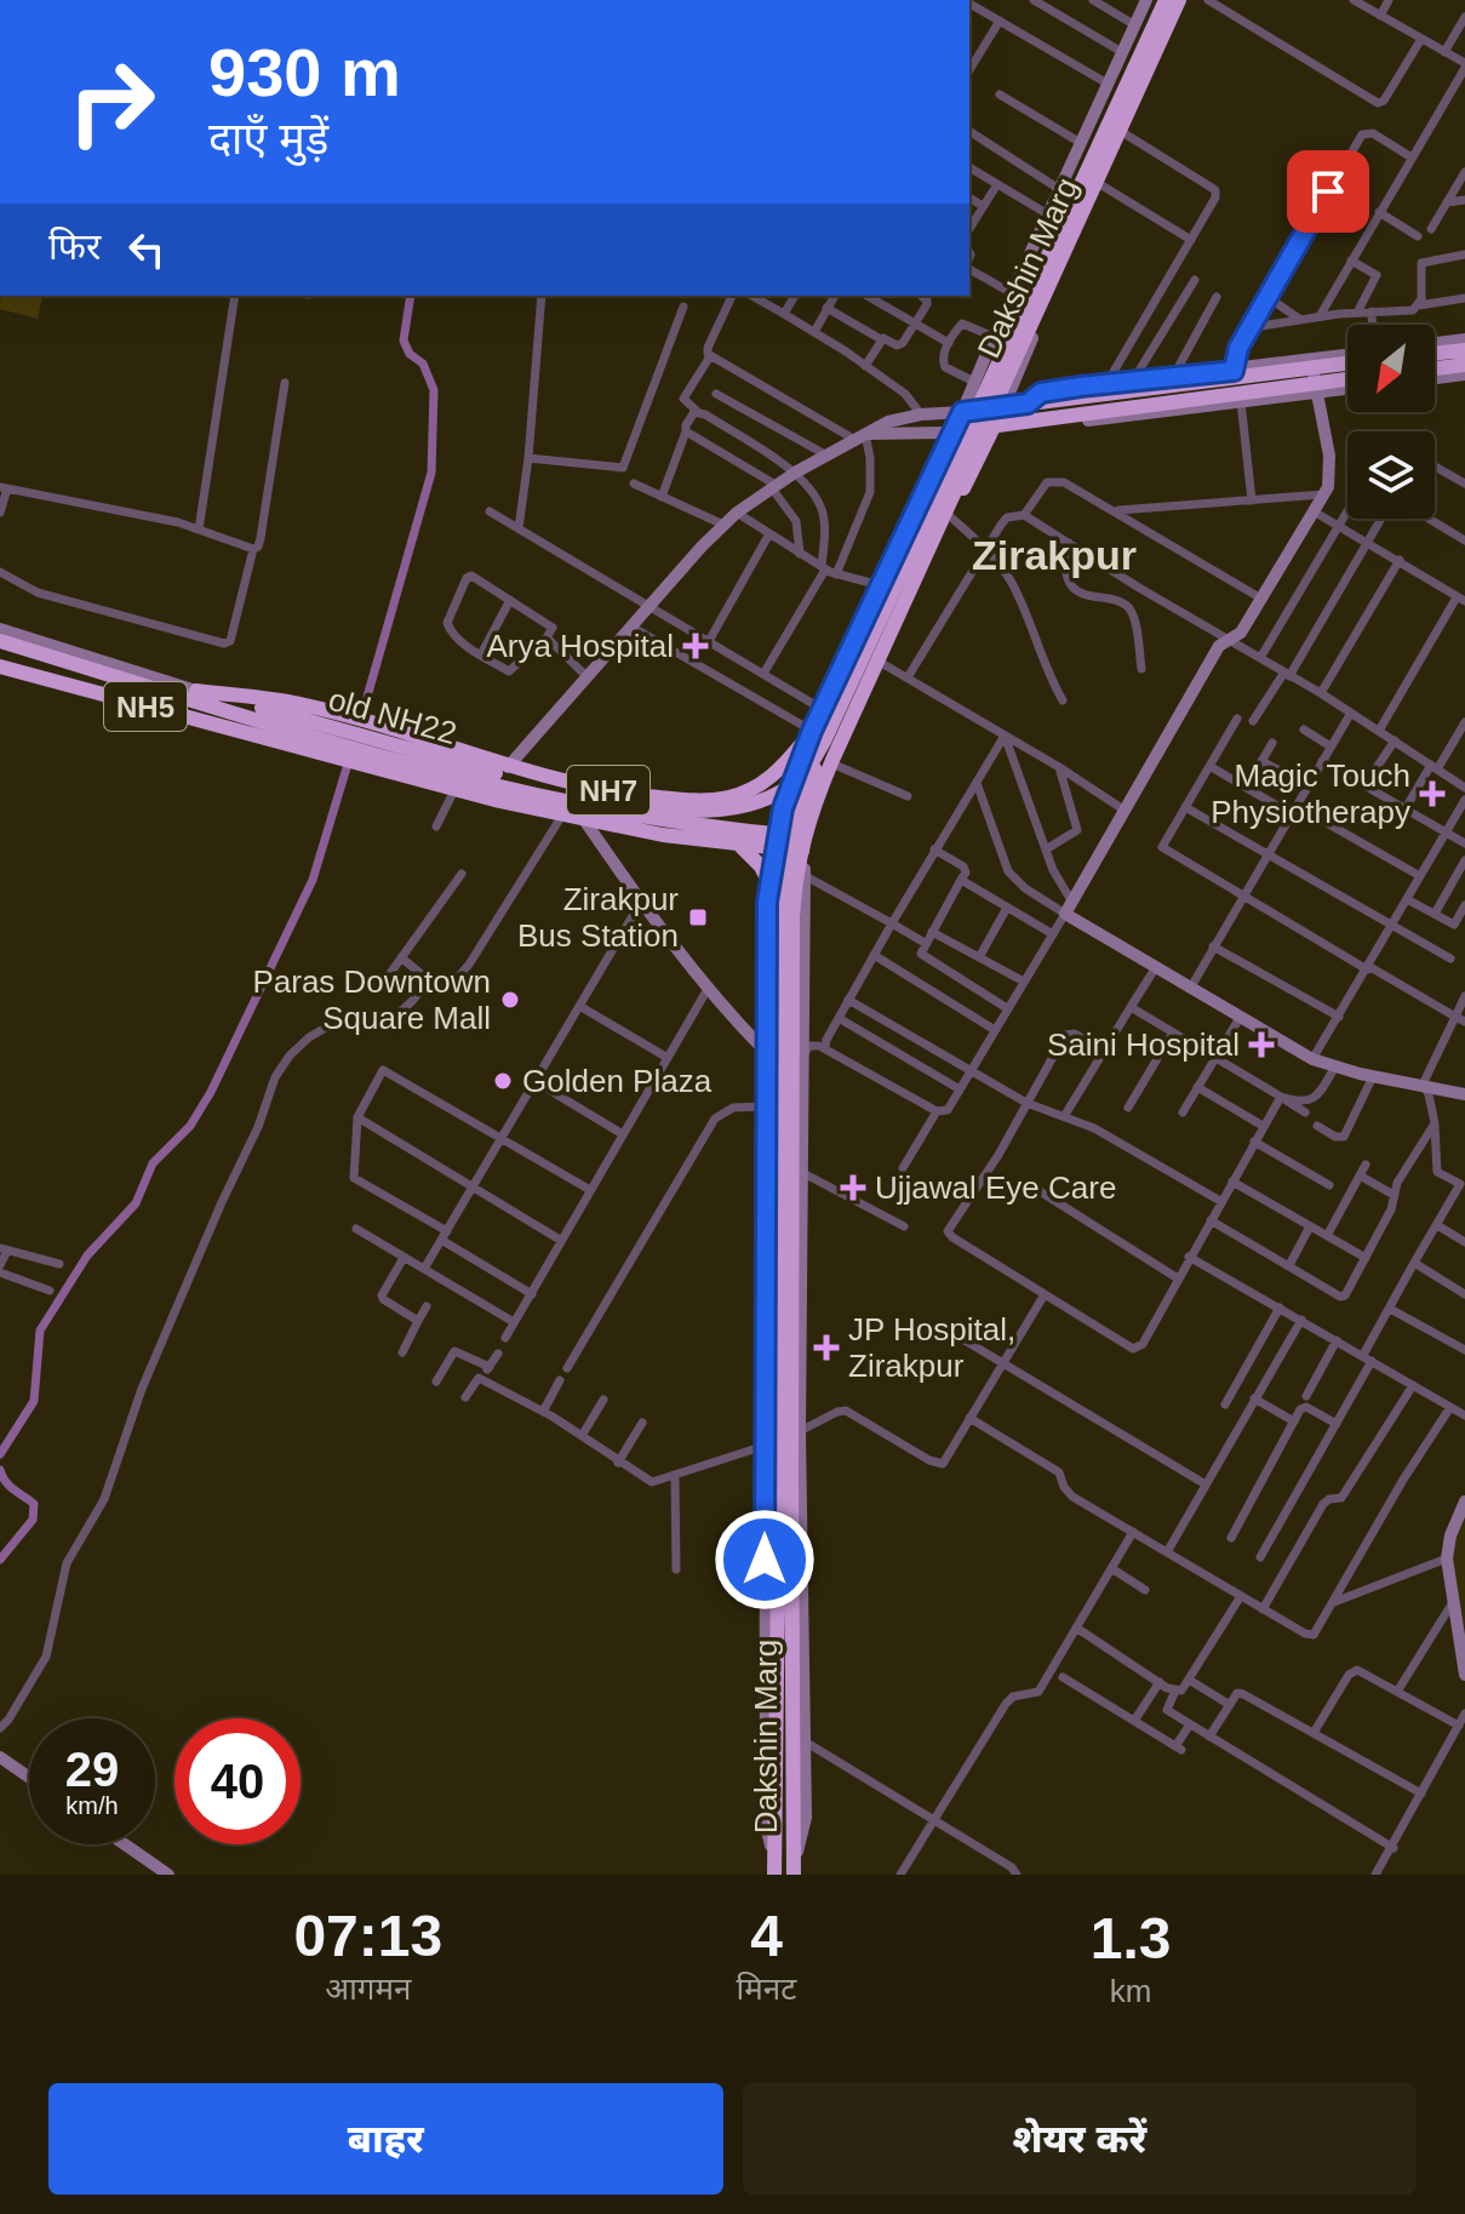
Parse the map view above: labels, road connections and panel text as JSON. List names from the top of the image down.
{
  "streets": {
    "highway": [
      "Dakshin Marg",
      "NH5",
      "old NH22",
      "NH7"
    ]
  },
  "crossings": [
    ["Dakshin Marg", "NH5"],
    ["Dakshin Marg", "old NH22"],
    ["Dakshin Marg", "NH7"],
    ["NH5", "old NH22"],
    ["NH5", "NH7"],
    ["old NH22", "NH7"]
  ],
  "districts": ["Zirakpur"],
  "places": {
    "health": [
      "Arya Hospital",
      "Magic Touch Physiotherapy",
      "Saini Hospital",
      "Ujjawal Eye Care",
      "JP Hospital, Zirakpur"
    ],
    "transit": ["Zirakpur Bus Station"],
    "other": ["Paras Downtown Square Mall", "Golden Plaza"]
  },
  "north": "bottom left",
  "page": {
    "turn": ["930 m", "दाएँ मुड़ें"],
    "then": "फिर",
    "speed": "29 km/h",
    "limit": "40",
    "eta": [
      "07:13",
      "आगमन",
      "4",
      "मिनट",
      "1.3",
      "km"
    ],
    "buttons": ["बाहर", "शेयर करें"]
  }
}
